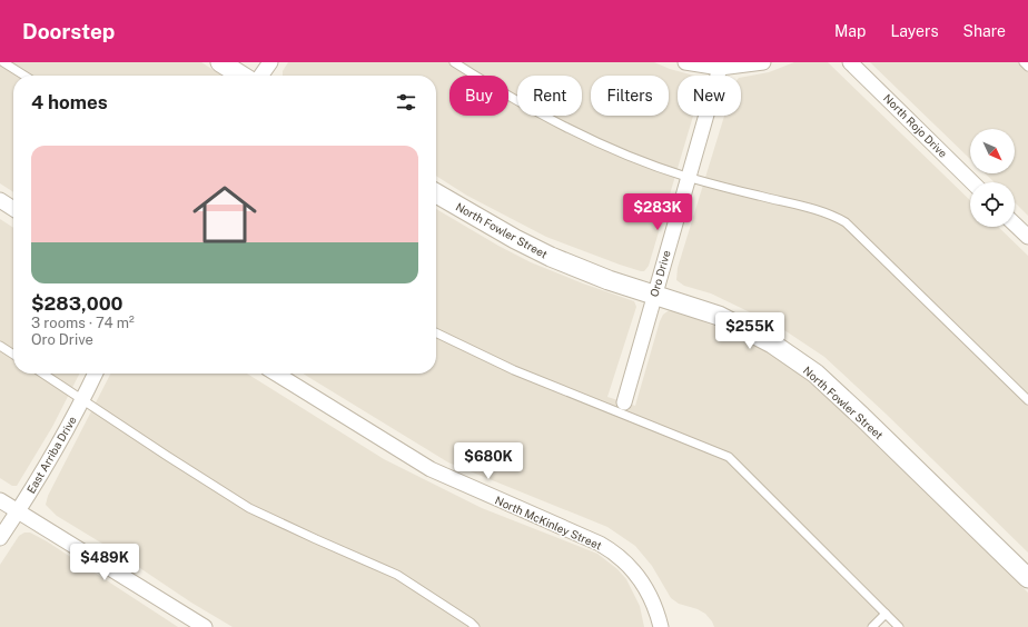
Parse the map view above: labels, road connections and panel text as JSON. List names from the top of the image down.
{
  "streets": {
    "street": [
      "North Rojo Drive",
      "North Fowler Street",
      "Oro Drive",
      "East Arriba Drive",
      "North McKinley Street"
    ]
  },
  "crossings": [
    ["North Fowler Street", "Oro Drive"]
  ],
  "north": "bottom right",
  "page": {
    "header": "Doorstep",
    "nav": ["Map", "Layers", "Share"],
    "chip": [
      "Buy",
      "Rent",
      "Filters",
      "New"
    ],
    "heading": "4 homes",
    "list": [
      {
        "name": "$283,000",
        "note": "3 rooms · 74 m² · Oro Drive"
      }
    ],
    "price": [
      "$283K",
      "$255K",
      "$680K",
      "$489K"
    ]
  }
}
